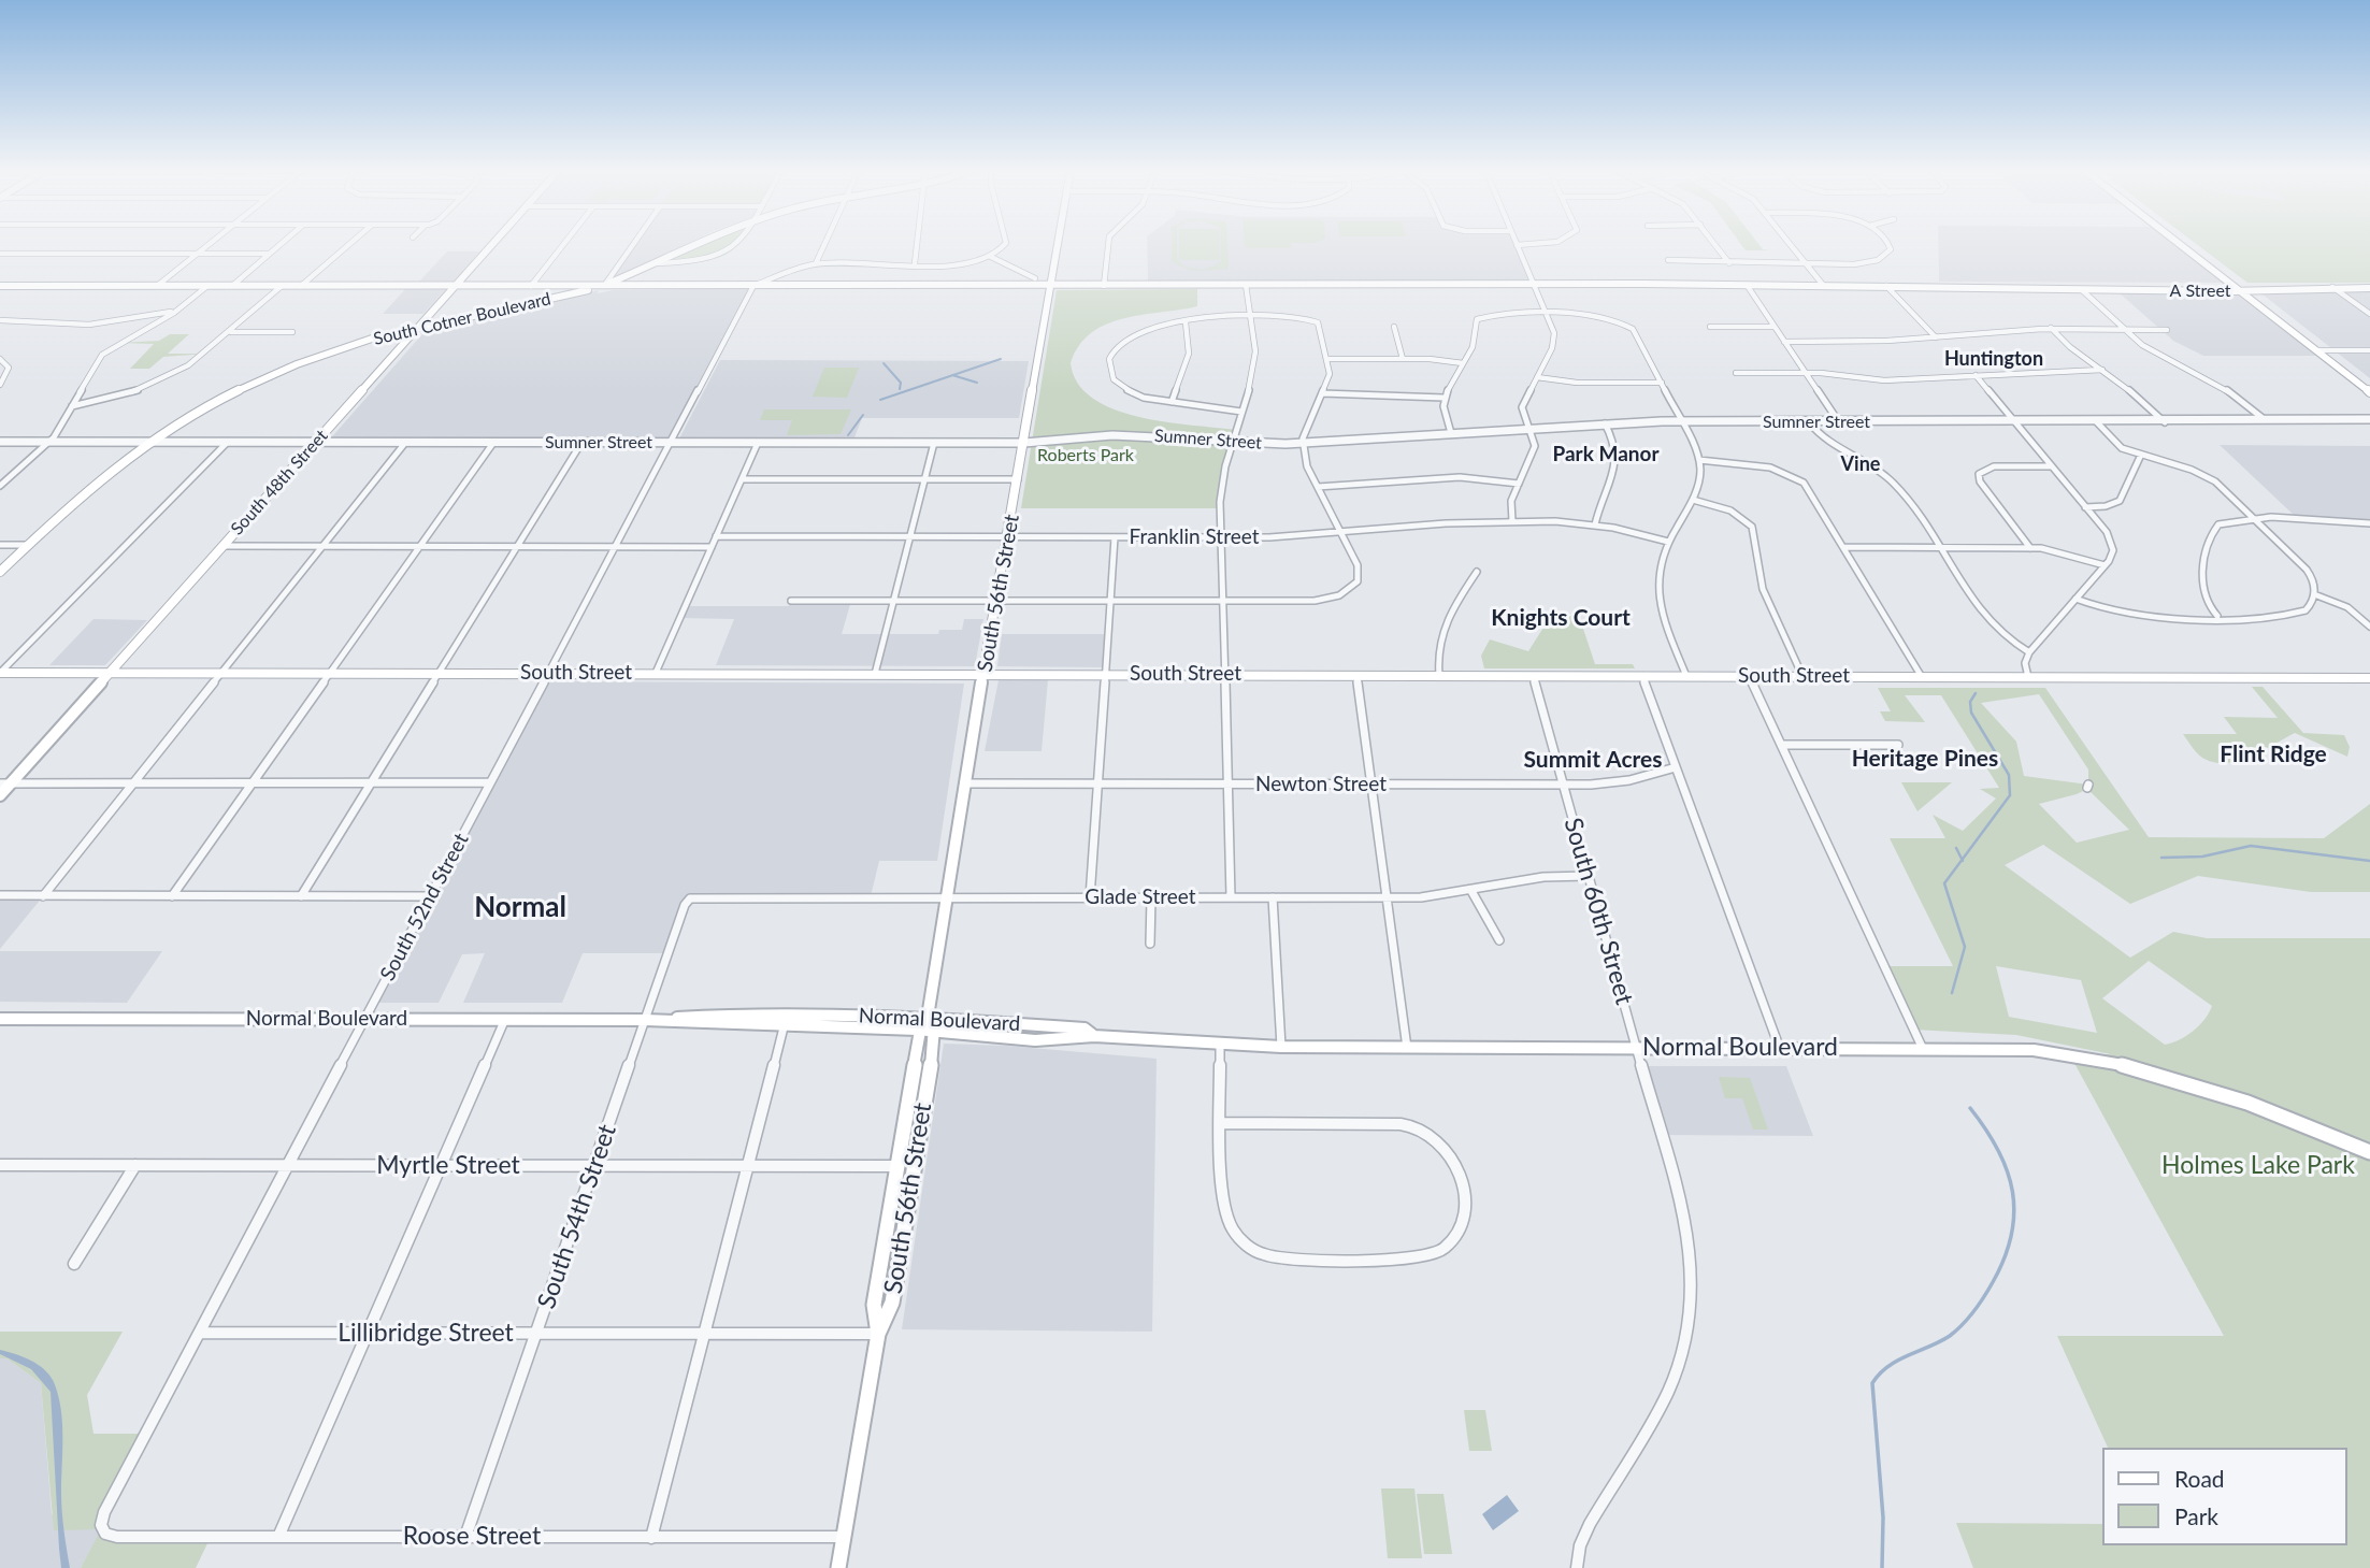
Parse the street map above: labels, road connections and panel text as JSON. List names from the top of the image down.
{
  "streets": {
    "main road": [
      "A Street",
      "South Cotner Boulevard",
      "South 48th Street",
      "South 56th Street",
      "South Street",
      "Normal Boulevard"
    ],
    "street": [
      "Sumner Street",
      "Franklin Street",
      "Newton Street",
      "Glade Street",
      "South 52nd Street",
      "South 60th Street",
      "Myrtle Street",
      "South 54th Street",
      "Lillibridge Street",
      "Roose Street"
    ]
  },
  "crossings": [
    ["A Street", "South Cotner Boulevard"],
    ["A Street", "South 48th Street"],
    ["A Street", "South 56th Street"],
    ["A Street", "South 52nd Street"],
    ["South Cotner Boulevard", "Sumner Street"],
    ["South Cotner Boulevard", "South 48th Street"],
    ["Sumner Street", "South 48th Street"],
    ["Sumner Street", "South 56th Street"],
    ["Sumner Street", "South 52nd Street"],
    ["South 48th Street", "South Street"],
    ["Franklin Street", "South 56th Street"],
    ["South 56th Street", "South Street"],
    ["South 56th Street", "Newton Street"],
    ["South 56th Street", "Glade Street"],
    ["South 56th Street", "Normal Boulevard"],
    ["South 56th Street", "Myrtle Street"],
    ["South 56th Street", "Lillibridge Street"],
    ["South 56th Street", "Roose Street"],
    ["South Street", "South 52nd Street"],
    ["South Street", "South 60th Street"],
    ["Newton Street", "South 60th Street"],
    ["Glade Street", "South 60th Street"],
    ["Glade Street", "South 54th Street"],
    ["South 52nd Street", "Normal Boulevard"],
    ["South 52nd Street", "Myrtle Street"],
    ["South 52nd Street", "Lillibridge Street"],
    ["South 52nd Street", "Roose Street"],
    ["South 60th Street", "Normal Boulevard"],
    ["Normal Boulevard", "South 54th Street"],
    ["Myrtle Street", "South 54th Street"],
    ["South 54th Street", "Lillibridge Street"],
    ["South 54th Street", "Roose Street"]
  ],
  "districts": [
    "Huntington",
    "Park Manor",
    "Vine",
    "Knights Court",
    "Flint Ridge",
    "Heritage Pines",
    "Summit Acres",
    "Normal"
  ],
  "parks": ["Roberts Park", "Holmes Lake Park"],
  "legend": ["Road", "Park"]
}
